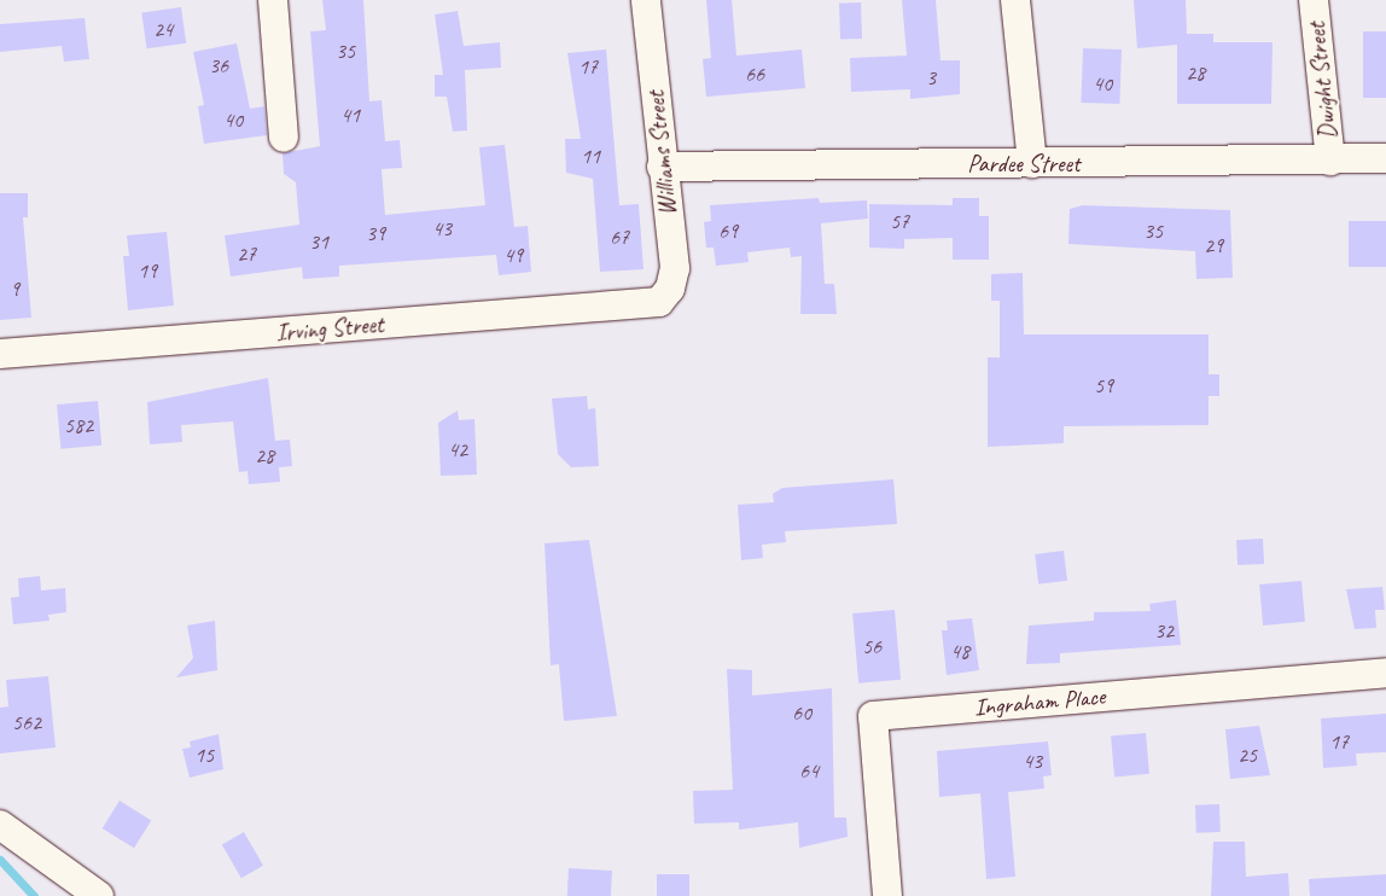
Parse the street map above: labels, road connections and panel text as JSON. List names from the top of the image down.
{
  "streets": {
    "street": [
      "Dwight Street",
      "Williams Street",
      "Pardee Street",
      "Irving Street",
      "Ingraham Place"
    ]
  },
  "crossings": [
    ["Dwight Street", "Pardee Street"],
    ["Williams Street", "Pardee Street"],
    ["Williams Street", "Irving Street"]
  ],
  "house_numbers": [
    "24",
    "35",
    "36",
    "17",
    "28",
    "66",
    "3",
    "40",
    "41",
    "40",
    "11",
    "57",
    "43",
    "69",
    "35",
    "39",
    "67",
    "31",
    "29",
    "27",
    "49",
    "19",
    "9",
    "59",
    "582",
    "42",
    "28",
    "32",
    "56",
    "48",
    "60",
    "562",
    "17",
    "15",
    "25",
    "43",
    "64"
  ]
}
